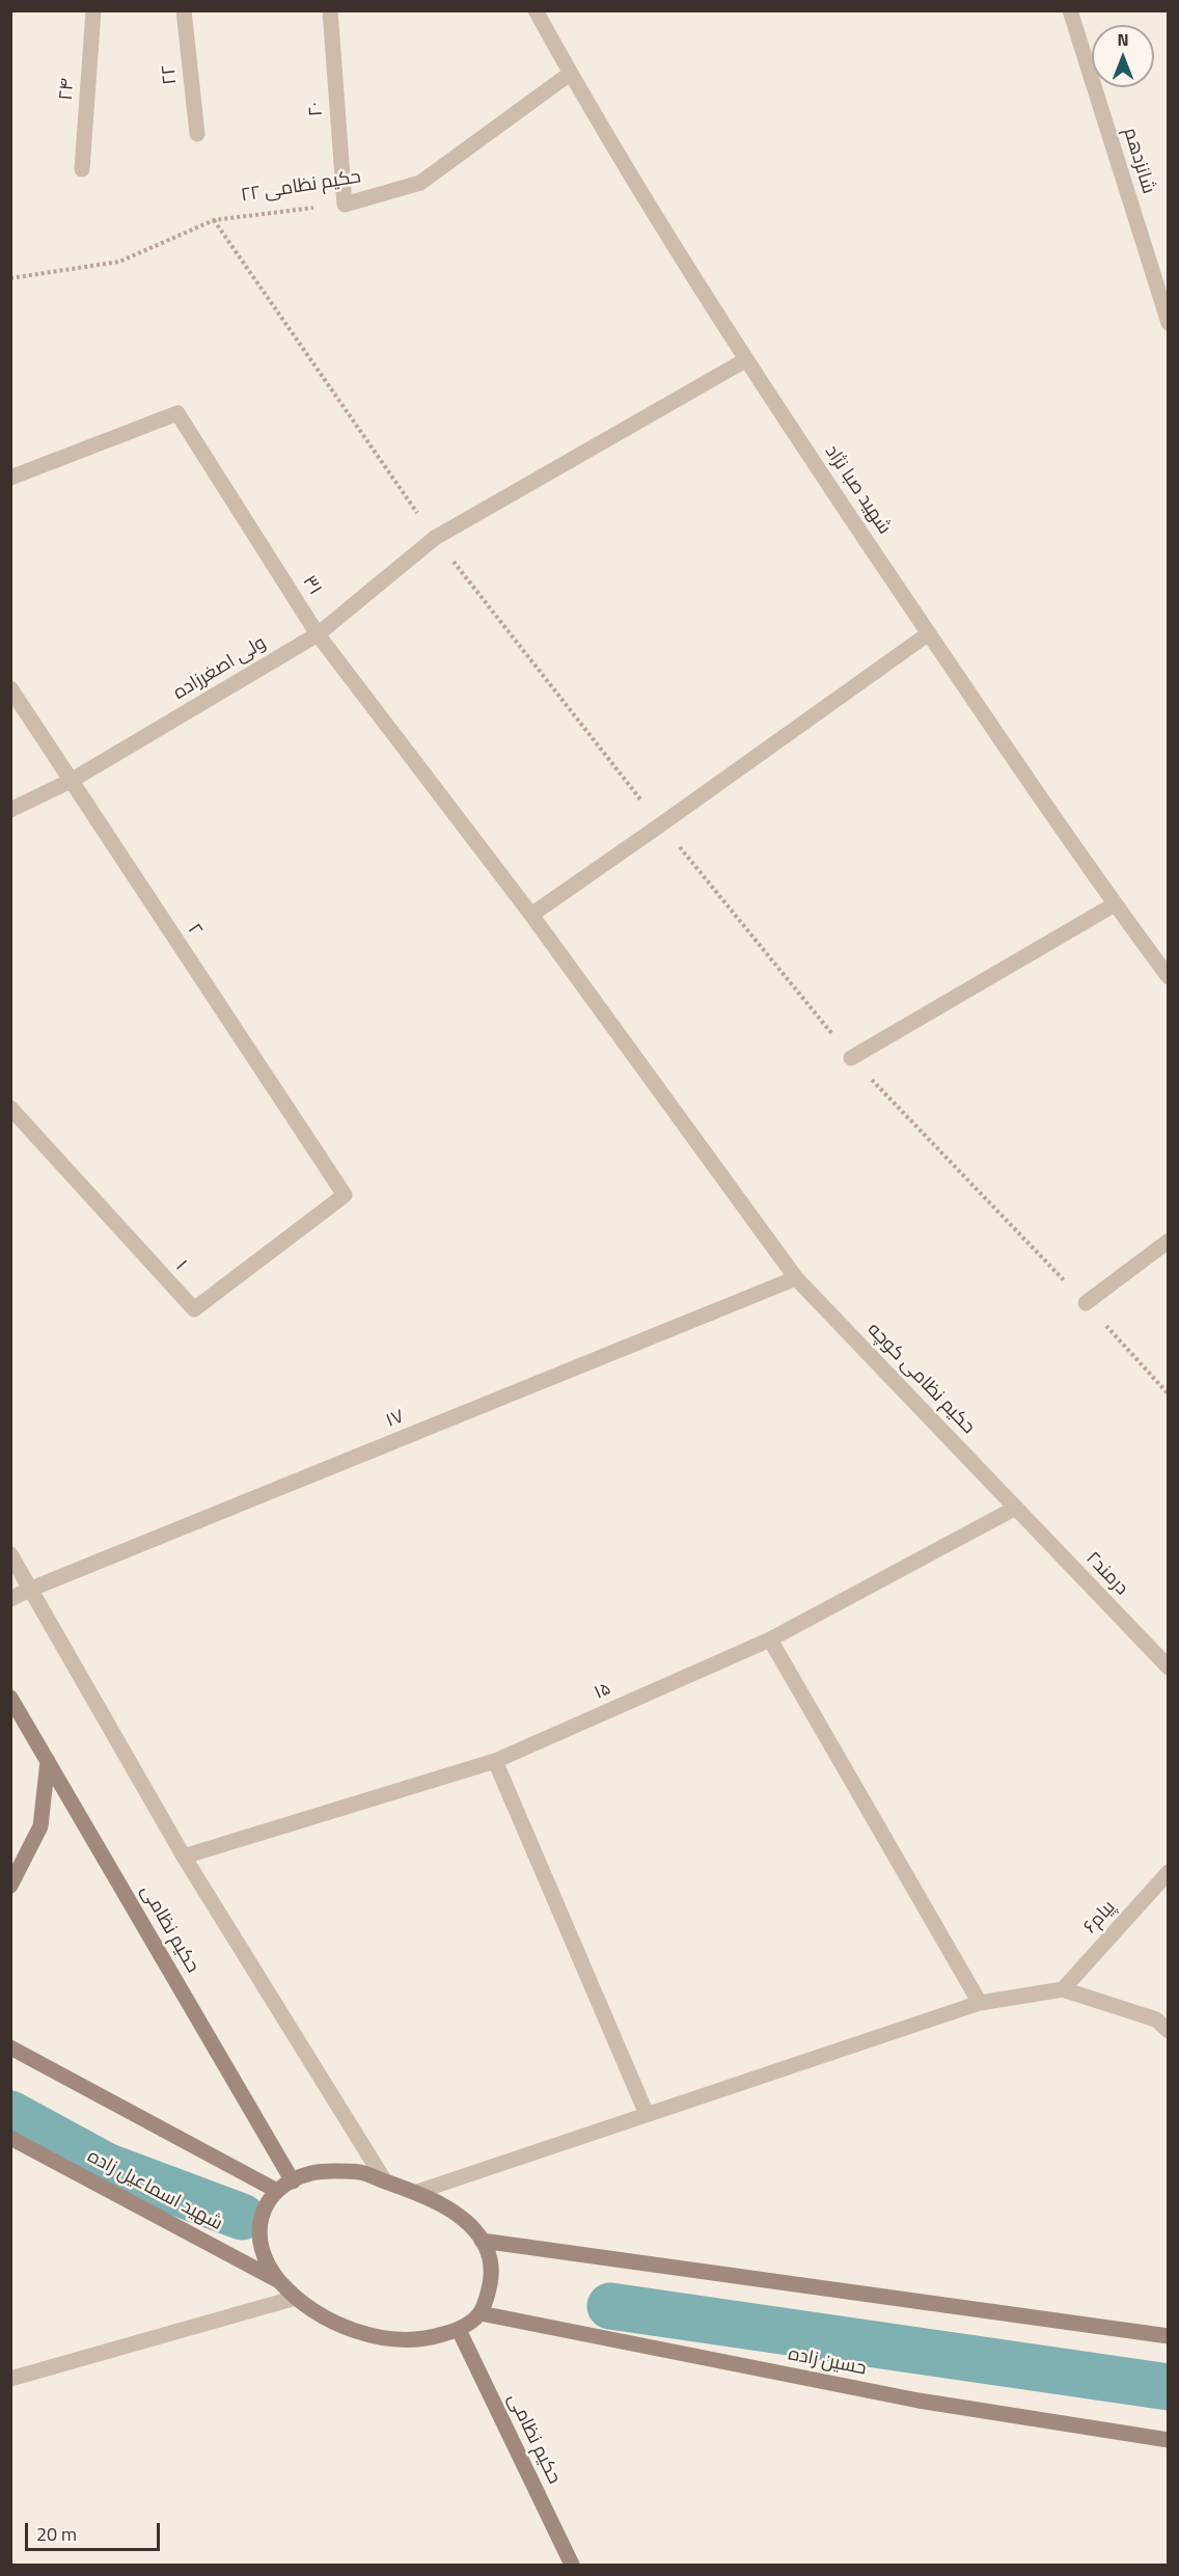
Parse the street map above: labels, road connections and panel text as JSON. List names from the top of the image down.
{
  "streets": {
    "street": [
      "۲۲",
      "۲۴",
      "۲۰",
      "شانزدهم",
      "۲۲ حکیم نظامی",
      "شهید صبا نژاد",
      "۳۱",
      "ولی اصغرزاده",
      "۲",
      "۱",
      "حکیم نظامی کوچه",
      "۱۷",
      "درمند۲",
      "۱۵",
      "۶پیام",
      "حکیم نظامی",
      "شهید اسماعیل زاده",
      "حسین زاده"
    ]
  },
  "crossings": [
    ["۲۰", "۲۲ حکیم نظامی"],
    ["۲۲ حکیم نظامی", "شهید صبا نژاد"],
    ["شهید صبا نژاد", "ولی اصغرزاده"],
    ["۳۱", "ولی اصغرزاده"],
    ["۳۱", "حکیم نظامی کوچه"],
    ["ولی اصغرزاده", "۲"],
    ["۲", "۱"],
    ["حکیم نظامی کوچه", "۱۷"],
    ["حکیم نظامی کوچه", "درمند۲"],
    ["حکیم نظامی کوچه", "۱۵"],
    ["درمند۲", "۱۵"],
    ["حکیم نظامی", "شهید اسماعیل زاده"],
    ["حکیم نظامی", "حسین زاده"],
    ["شهید اسماعیل زاده", "حسین زاده"]
  ],
  "scale_bar": "20 m",
  "north": "top"
}
